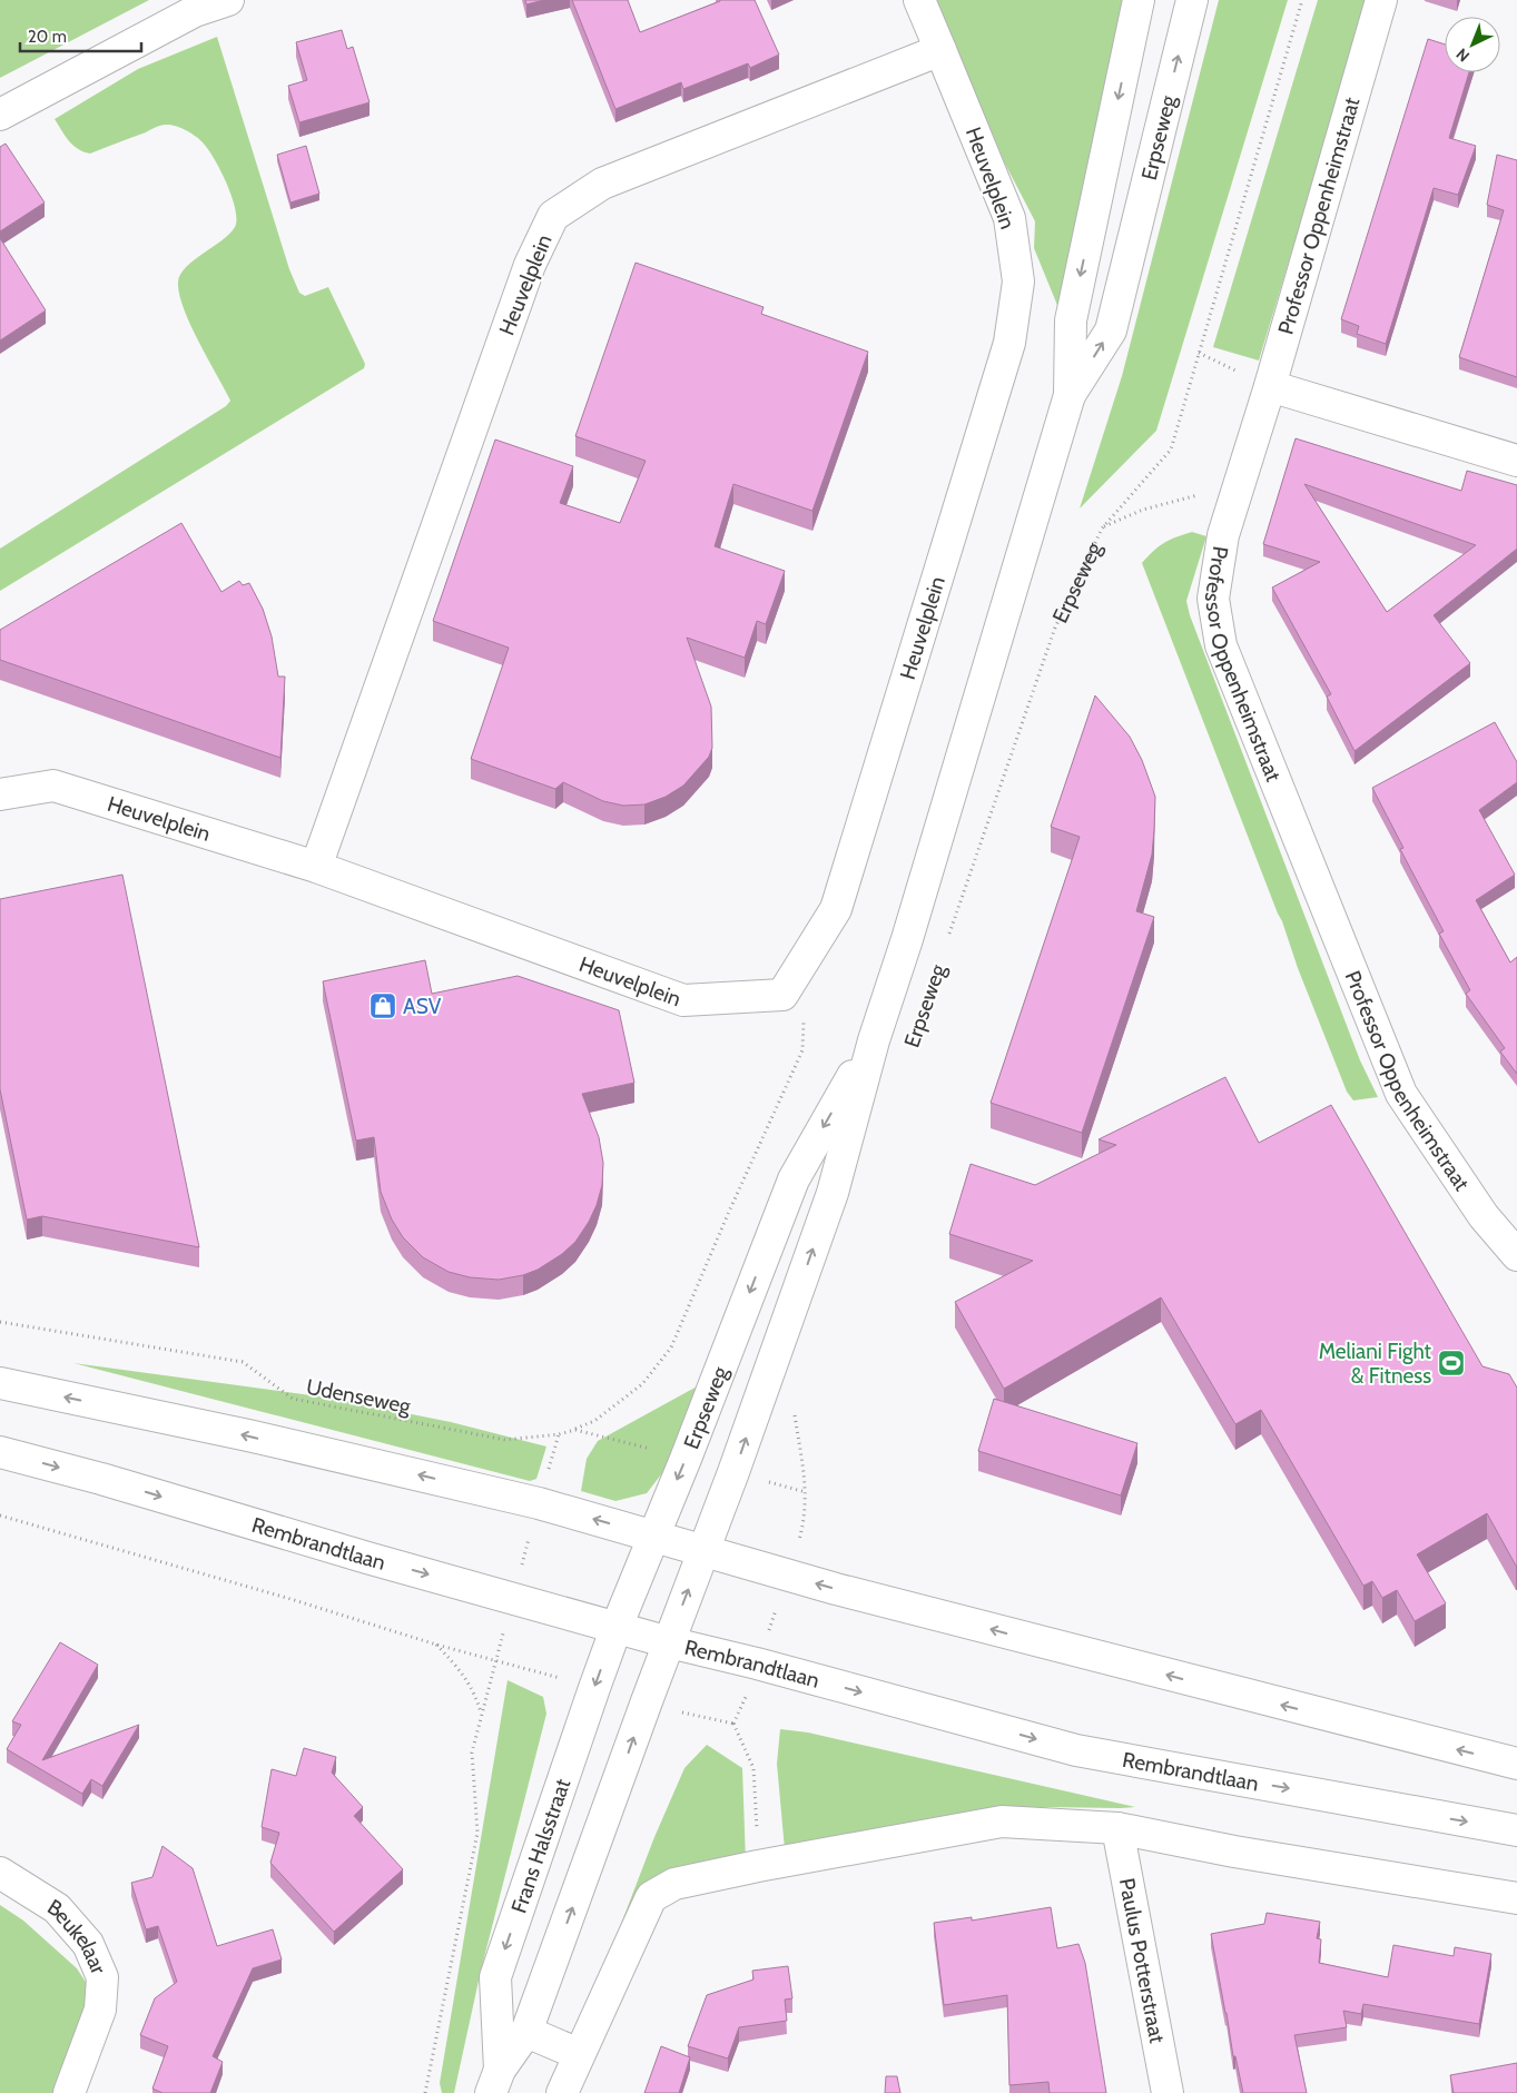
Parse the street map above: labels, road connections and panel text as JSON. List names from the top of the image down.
{
  "streets": {
    "street": [
      "Erpseweg",
      "Heuvelplein",
      "Professor Oppenheimstraat",
      "Rembrandtlaan",
      "Frans Halsstraat",
      "Beukelaar",
      "Paulus Potterstraat"
    ],
    "path": ["Udenseweg"]
  },
  "crossings": [
    ["Erpseweg", "Rembrandtlaan"],
    ["Erpseweg", "Frans Halsstraat"],
    ["Rembrandtlaan", "Frans Halsstraat"]
  ],
  "places": {
    "shop": ["ASV"],
    "sports": ["Meliani Fight & Fitness"]
  },
  "scale_bar": "20 m",
  "north": "bottom left"
}
